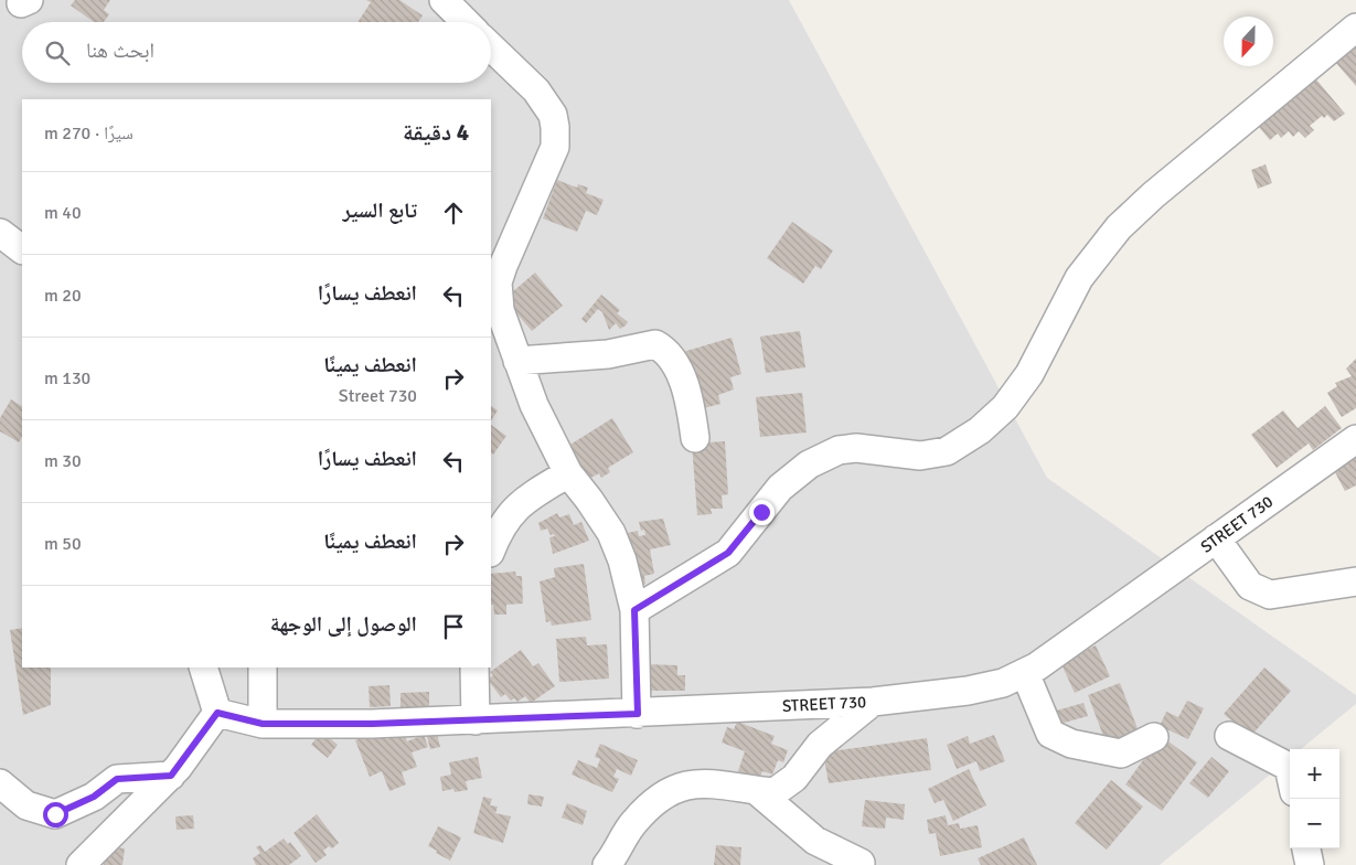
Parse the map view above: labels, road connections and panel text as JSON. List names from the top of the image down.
{
  "streets": {
    "street": ["STREET 730"]
  },
  "north": "bottom",
  "page": {
    "search": "ابحث هنا",
    "heading": ["4 دقيقة", "سيرًا · 270 m"],
    "list": [
      ["تابع السير", "40 m"],
      ["انعطف يسارًا", "20 m"],
      ["انعطف يمينًا", "Street 730", "130 m"],
      ["انعطف يسارًا", "30 m"],
      ["انعطف يمينًا", "50 m"],
      "الوصول إلى الوجهة"
    ],
    "map_buttons": ["+", "−"]
  }
}
